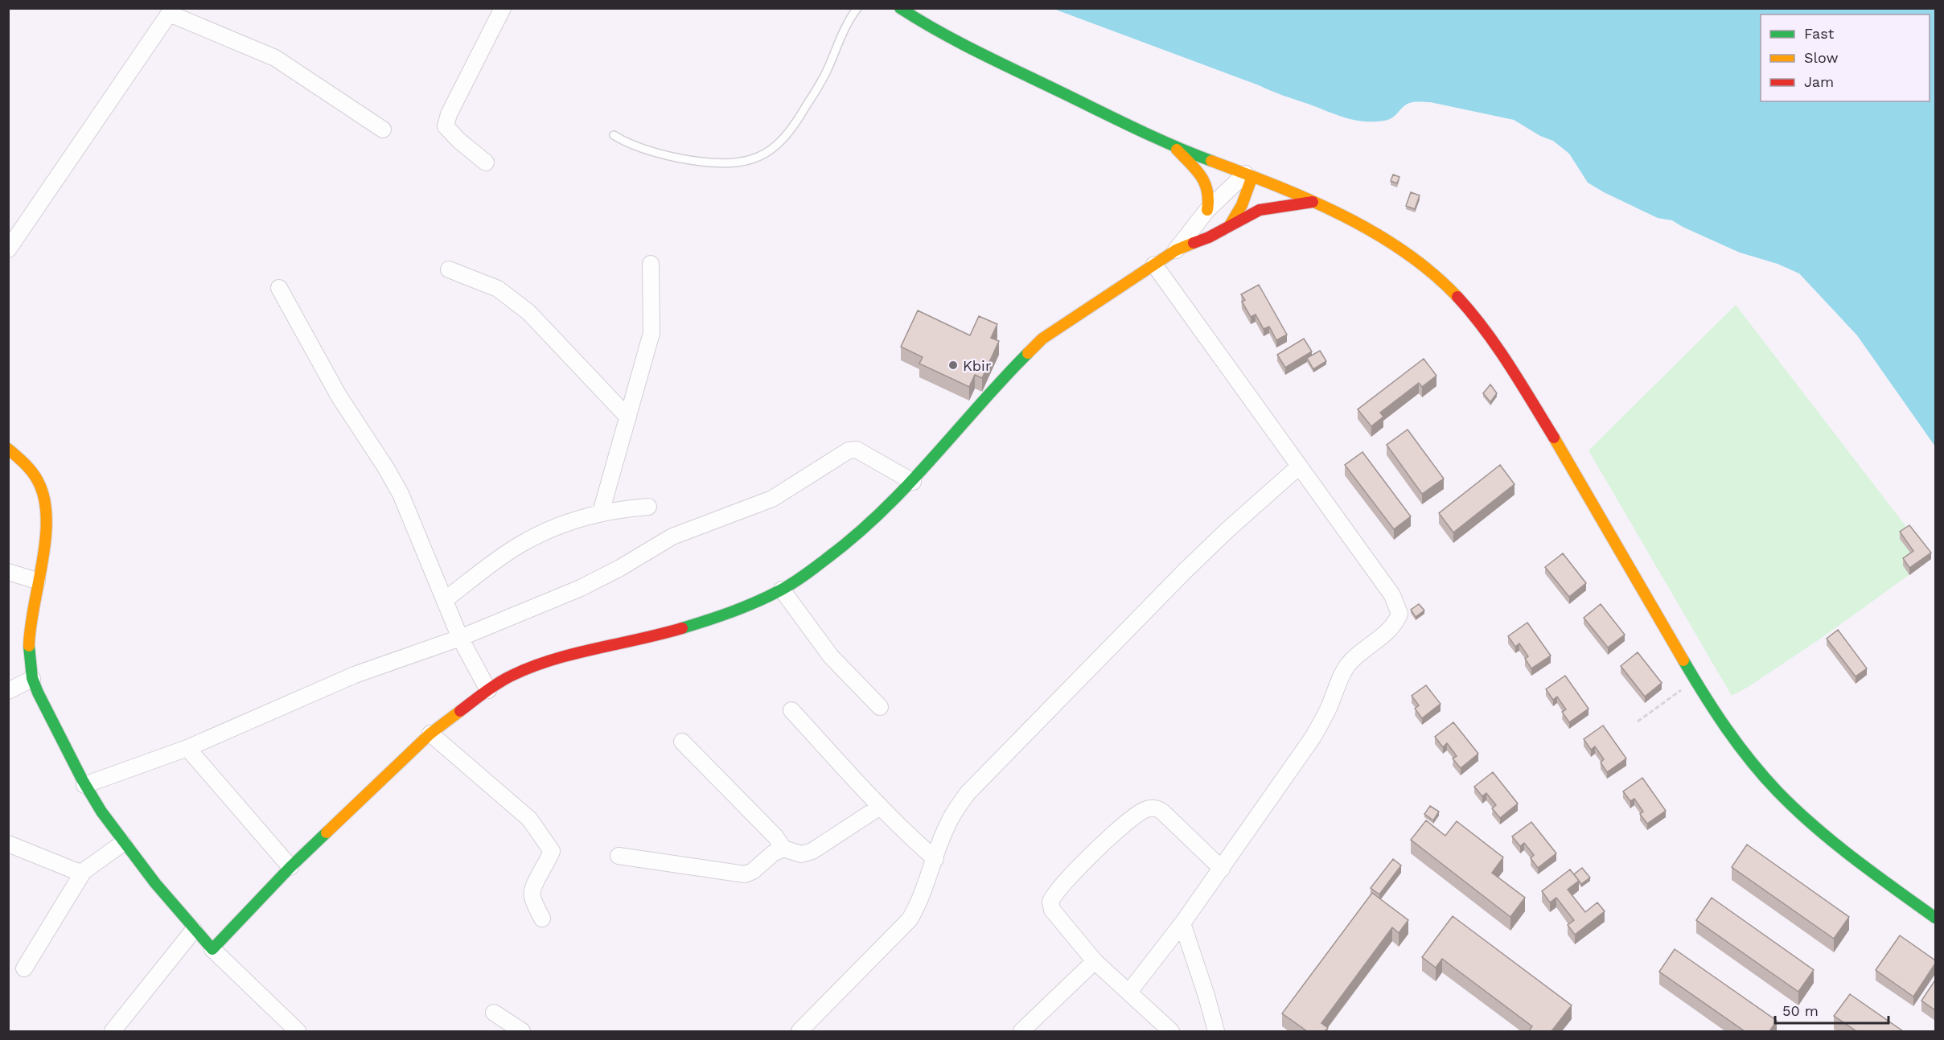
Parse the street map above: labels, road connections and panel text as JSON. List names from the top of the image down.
{
  "places": ["Kbir"],
  "legend": ["Fast", "Slow", "Jam"],
  "scale_bar": "50 m"
}
